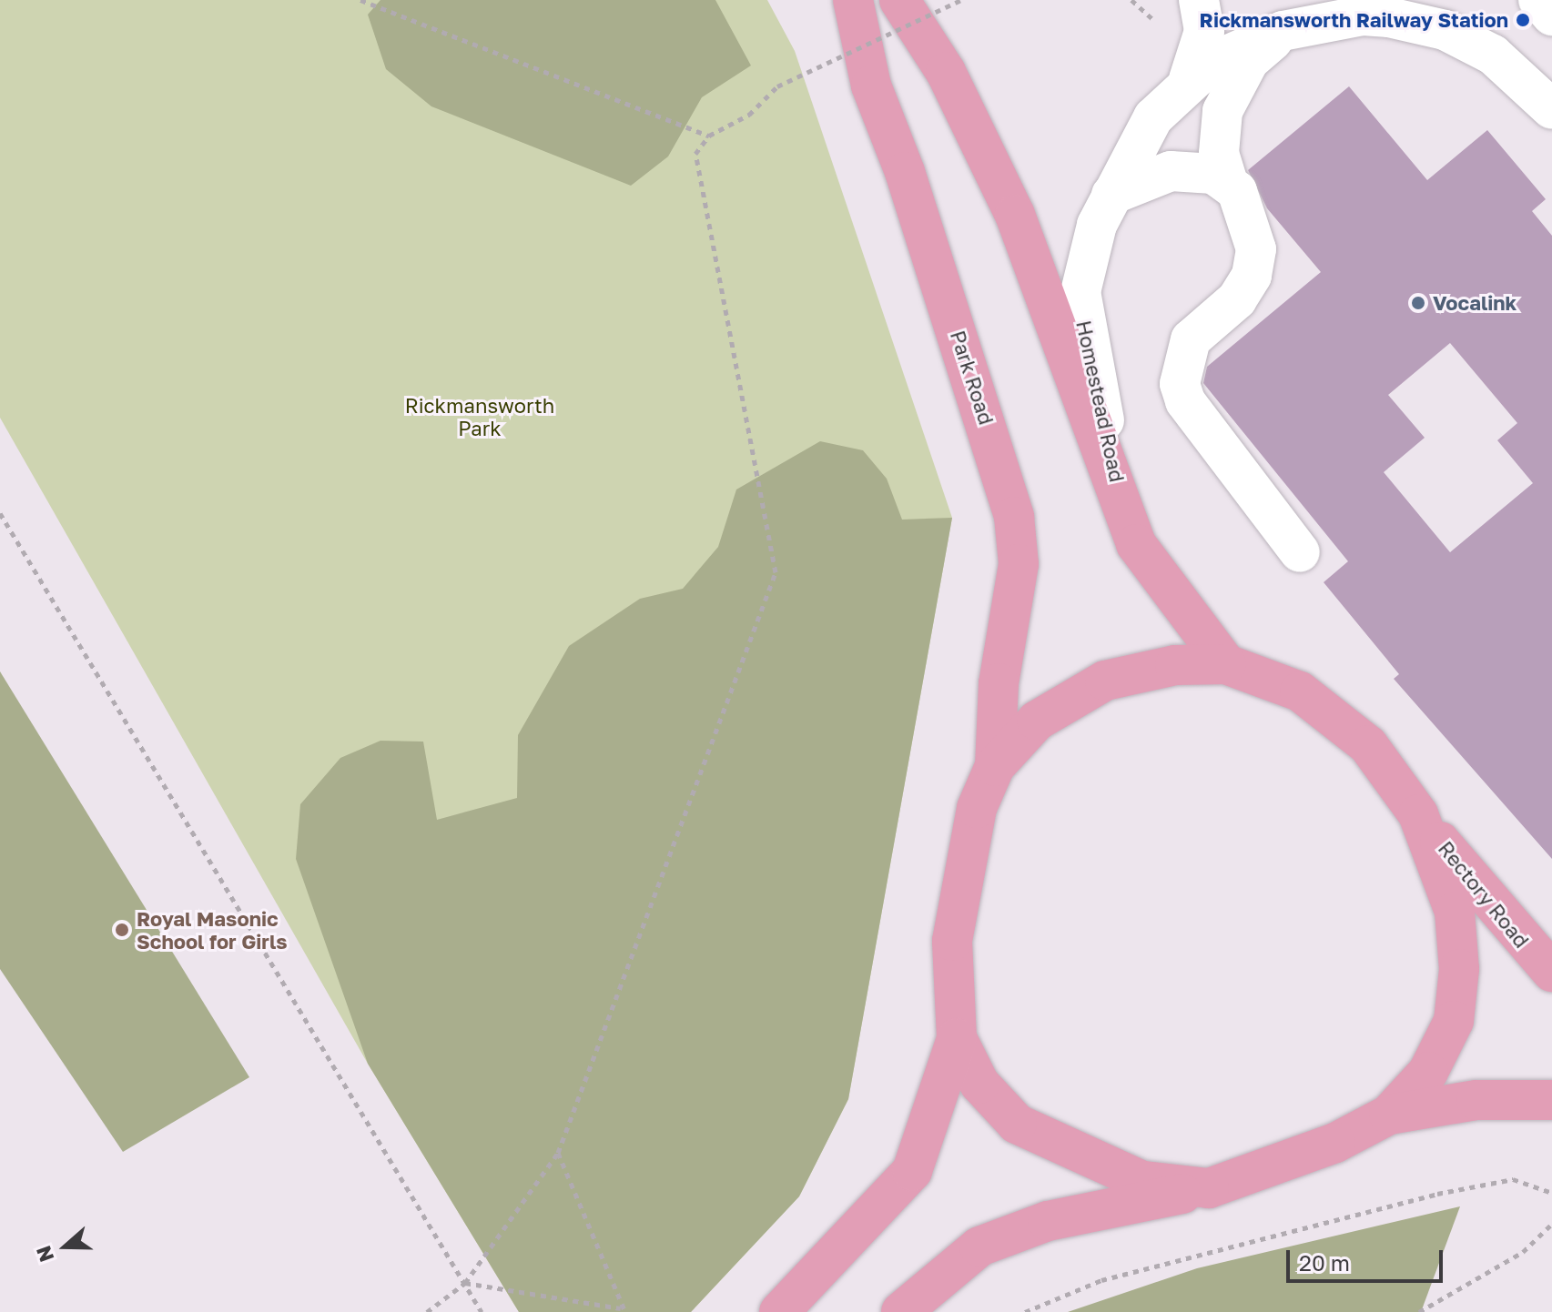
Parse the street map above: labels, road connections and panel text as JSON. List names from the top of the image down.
{
  "streets": {
    "main road": ["Park Road", "Rectory Road"],
    "street": ["Homestead Road"]
  },
  "parks": ["Rickmansworth Park"],
  "places": ["Rickmansworth Railway Station", "Vocalink", "Royal Masonic School for Girls"],
  "scale_bar": "20 m",
  "north": "left"
}
